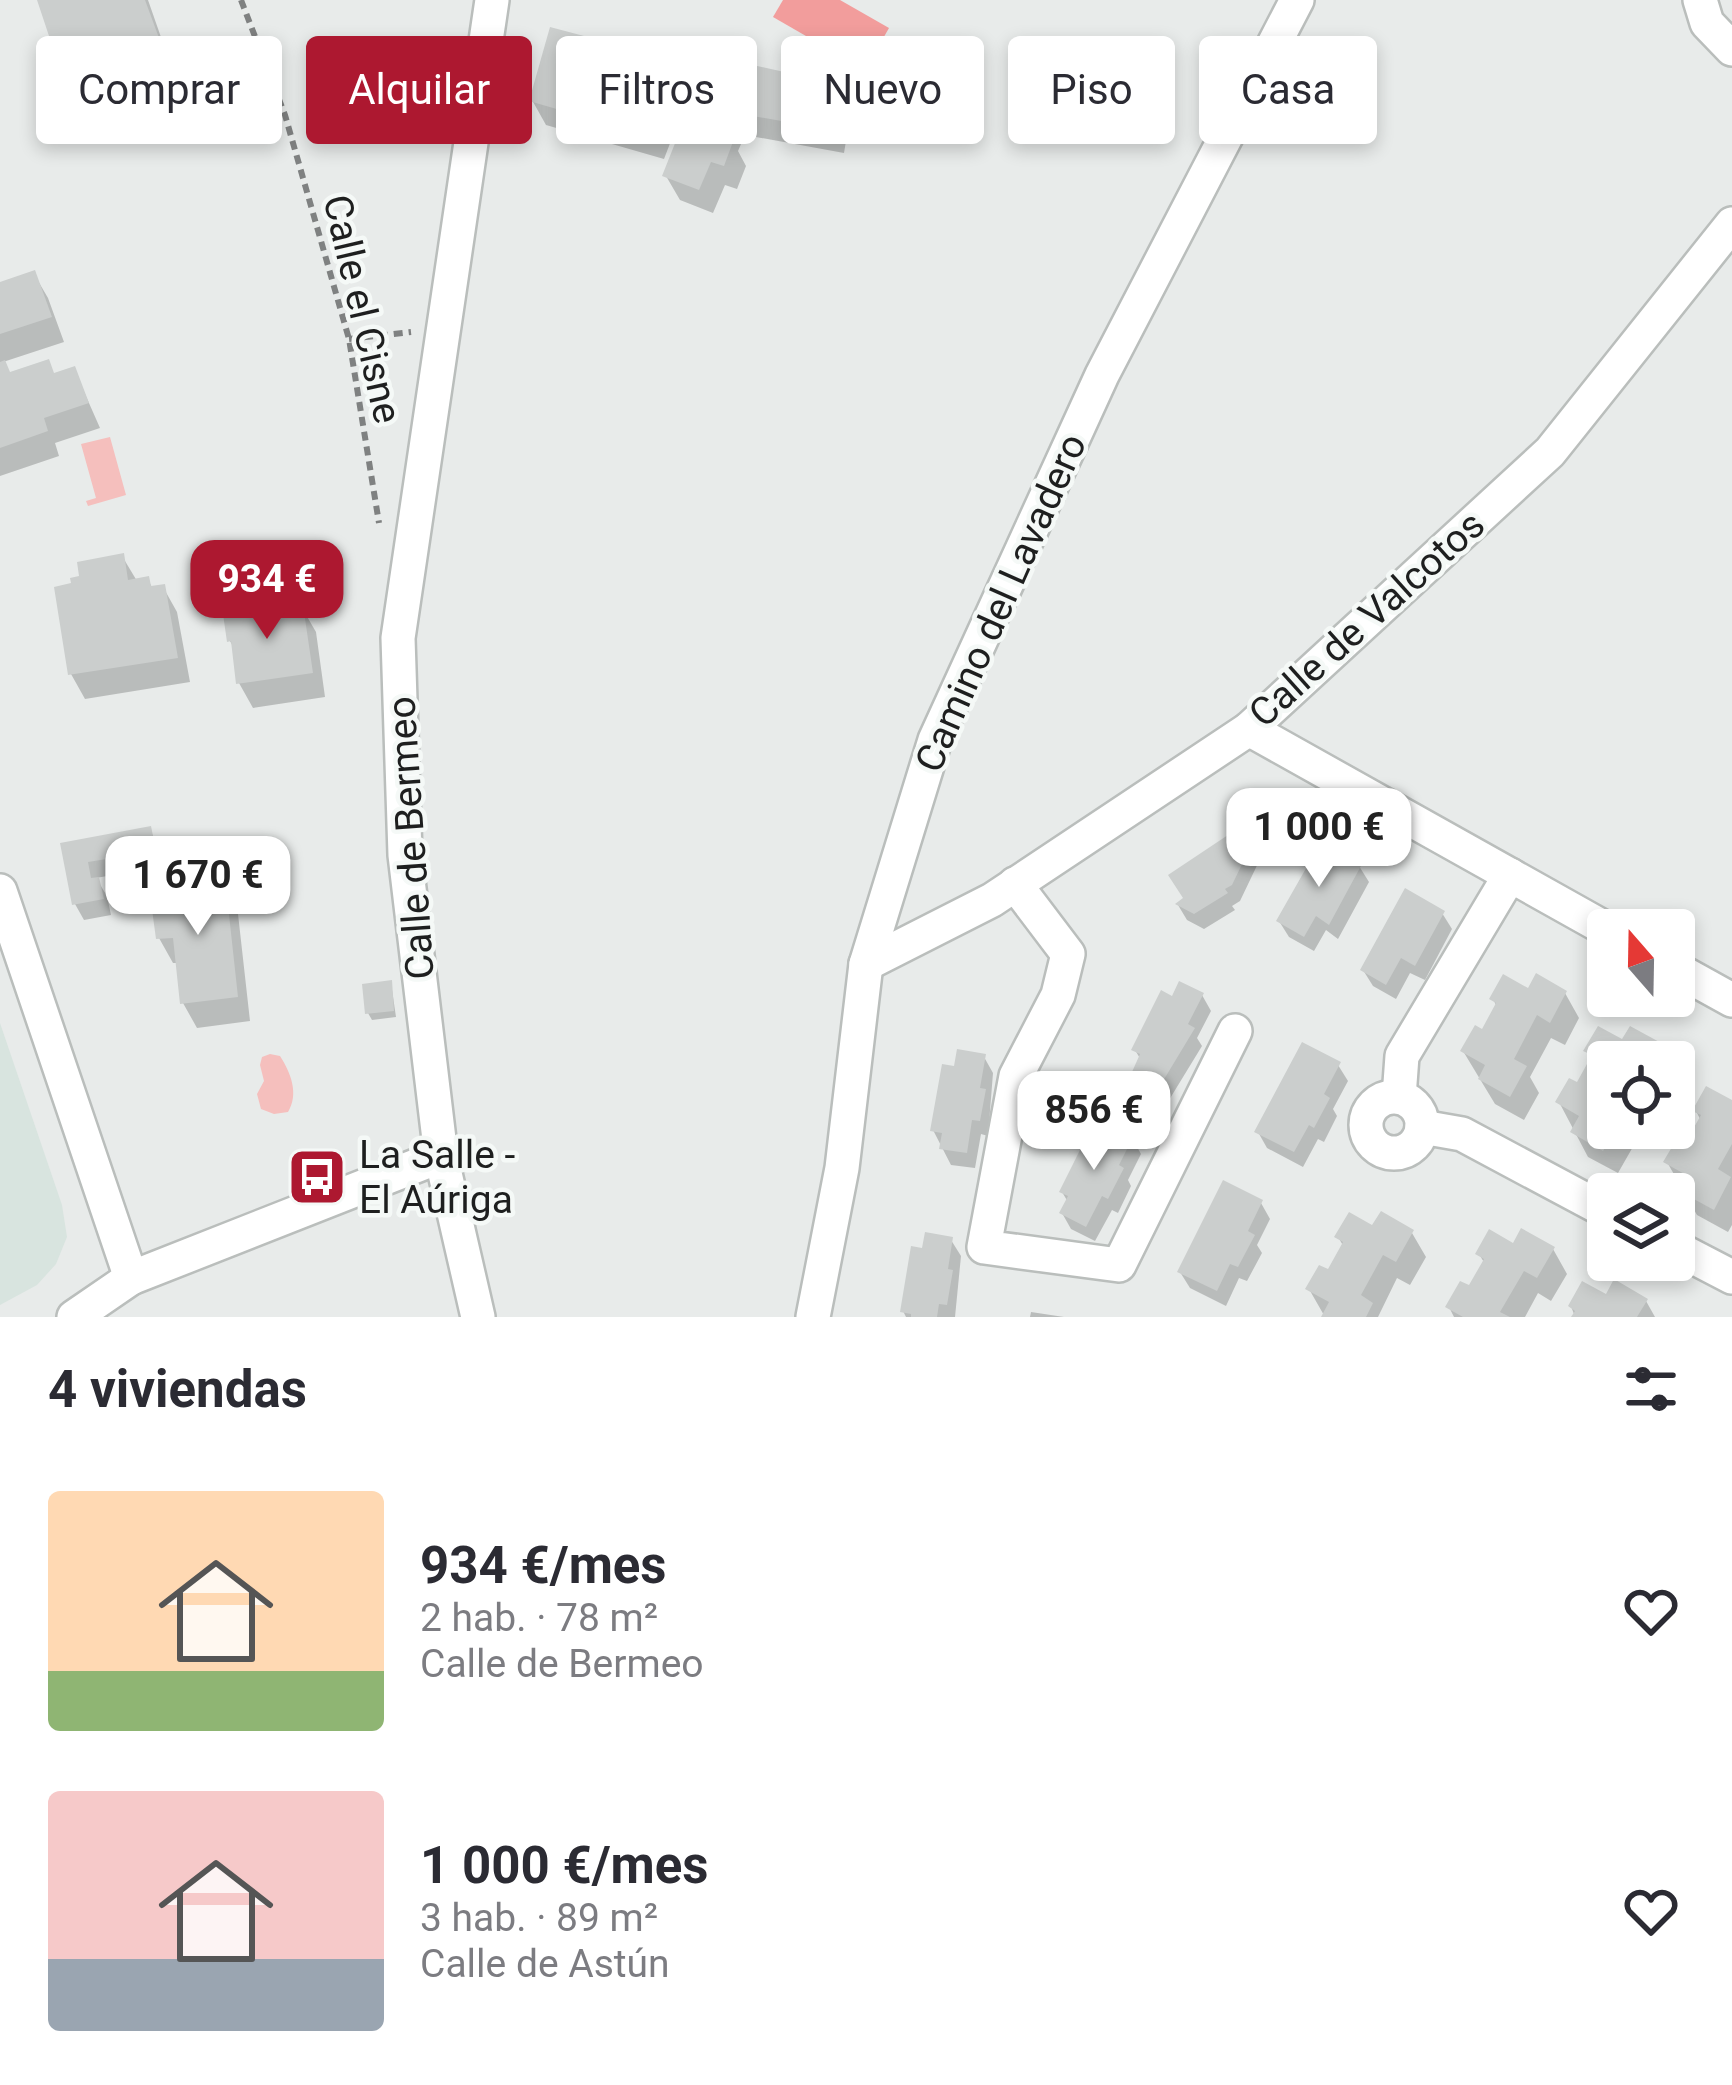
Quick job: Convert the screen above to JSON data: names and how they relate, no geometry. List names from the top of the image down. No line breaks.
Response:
{"streets":{"street":["Camino del Lavadero","Calle de Valcotos","Calle de Bermeo"],"path":["Calle el Cisne"]},"crossings":[["Camino del Lavadero","Calle de Valcotos"]],"places":{"bus stop":["La Salle - El Aúriga"]},"north":"top","page":{"chip":["Comprar","Alquilar","Filtros","Nuevo","Piso","Casa"],"price":["934 €","1 000 €","1 670 €","856 €"],"heading":"4 viviendas","list":[{"name":"934 €/mes","note":"2 hab. · 78 m² · Calle de Bermeo"},{"name":"1 000 €/mes","note":"3 hab. · 89 m² · Calle de Astún"}]}}
